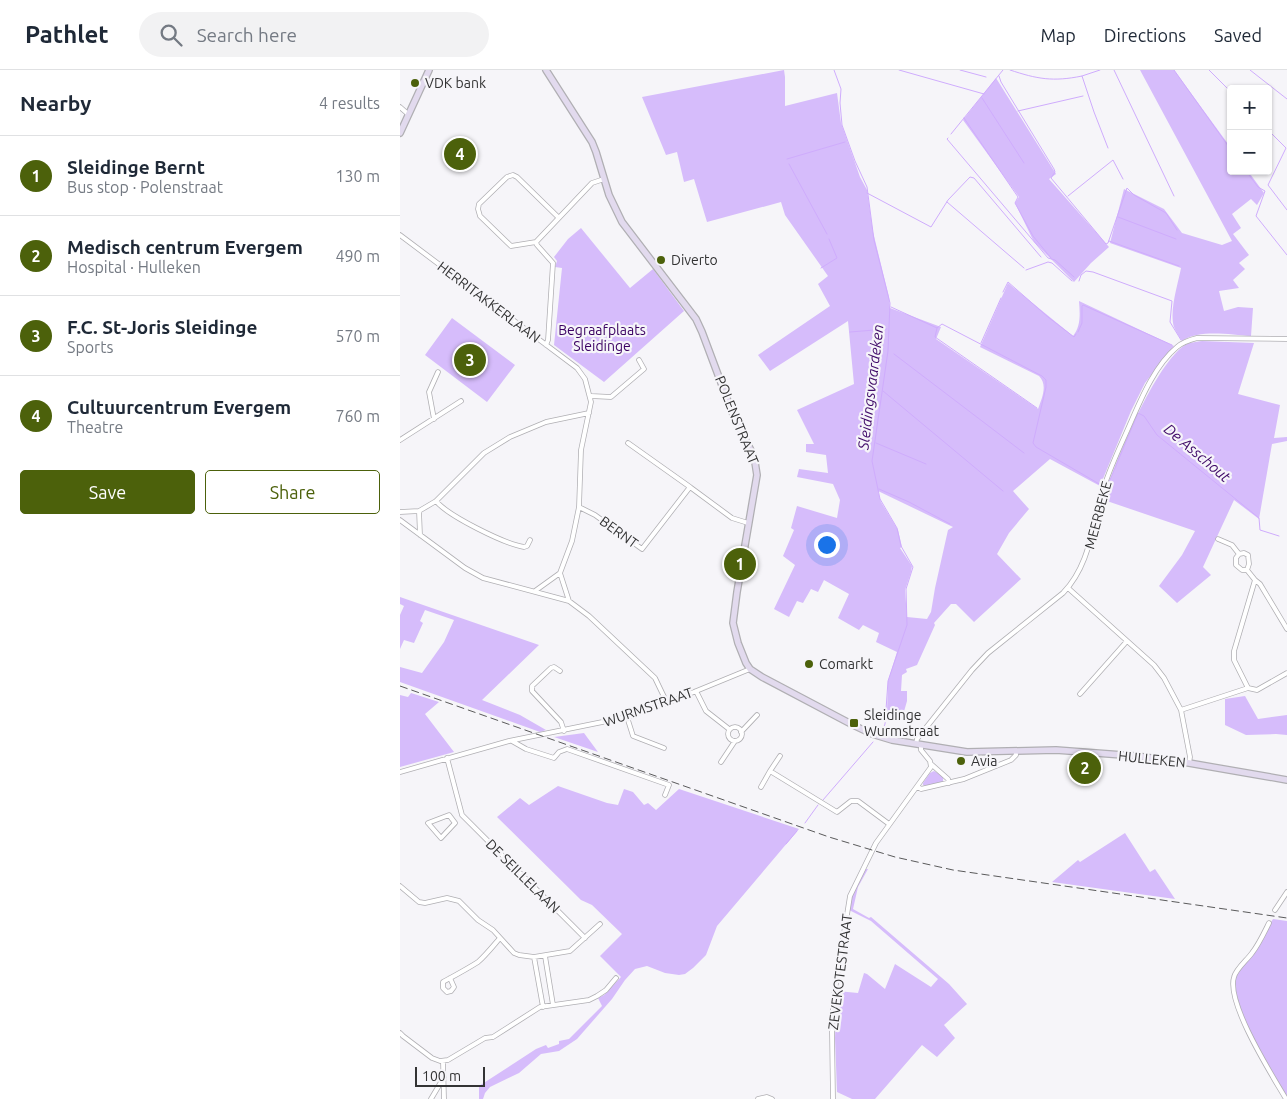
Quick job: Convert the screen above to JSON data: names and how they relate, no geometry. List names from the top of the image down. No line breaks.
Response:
{"streets":{"main road":["POLENSTRAAT","HULLEKEN"],"street":["HERRITAKKERLAAN","MEERBEKE","BERNT","WURMSTRAAT","DE SEILLELAAN","ZEVEKOTESTRAAT"]},"crossings":[["HERRITAKKERLAAN","BERNT"],["POLENSTRAAT","WURMSTRAAT"],["POLENSTRAAT","HULLEKEN"],["MEERBEKE","HULLEKEN"],["WURMSTRAAT","HULLEKEN"]],"water":["Sleidingsvaardeken","De Asschout"],"parks":["Begraafplaats Sleidinge"],"places":{"other":["VDK bank","Diverto","Comarkt","Avia"],"transit":["Sleidinge Wurmstraat"]},"scale_bar":"100 m","page":{"header":"Pathlet","search":"Search here","nav":["Map","Directions","Saved"],"heading":["Nearby","4 results"],"map_buttons":["+","−"],"list":[{"mark":"1","name":"Sleidinge Bernt","note":"Bus stop · Polenstraat","value":"130 m"},{"mark":"2","name":"Medisch centrum Evergem","note":"Hospital · Hulleken","value":"490 m"},{"mark":"3","name":"F.C. St-Joris Sleidinge","note":"Sports","value":"570 m"},{"mark":"4","name":"Cultuurcentrum Evergem","note":"Theatre","value":"760 m"}],"pins":["4","3","1","2"],"buttons":["Save","Share"],"scale":"100 m"}}
